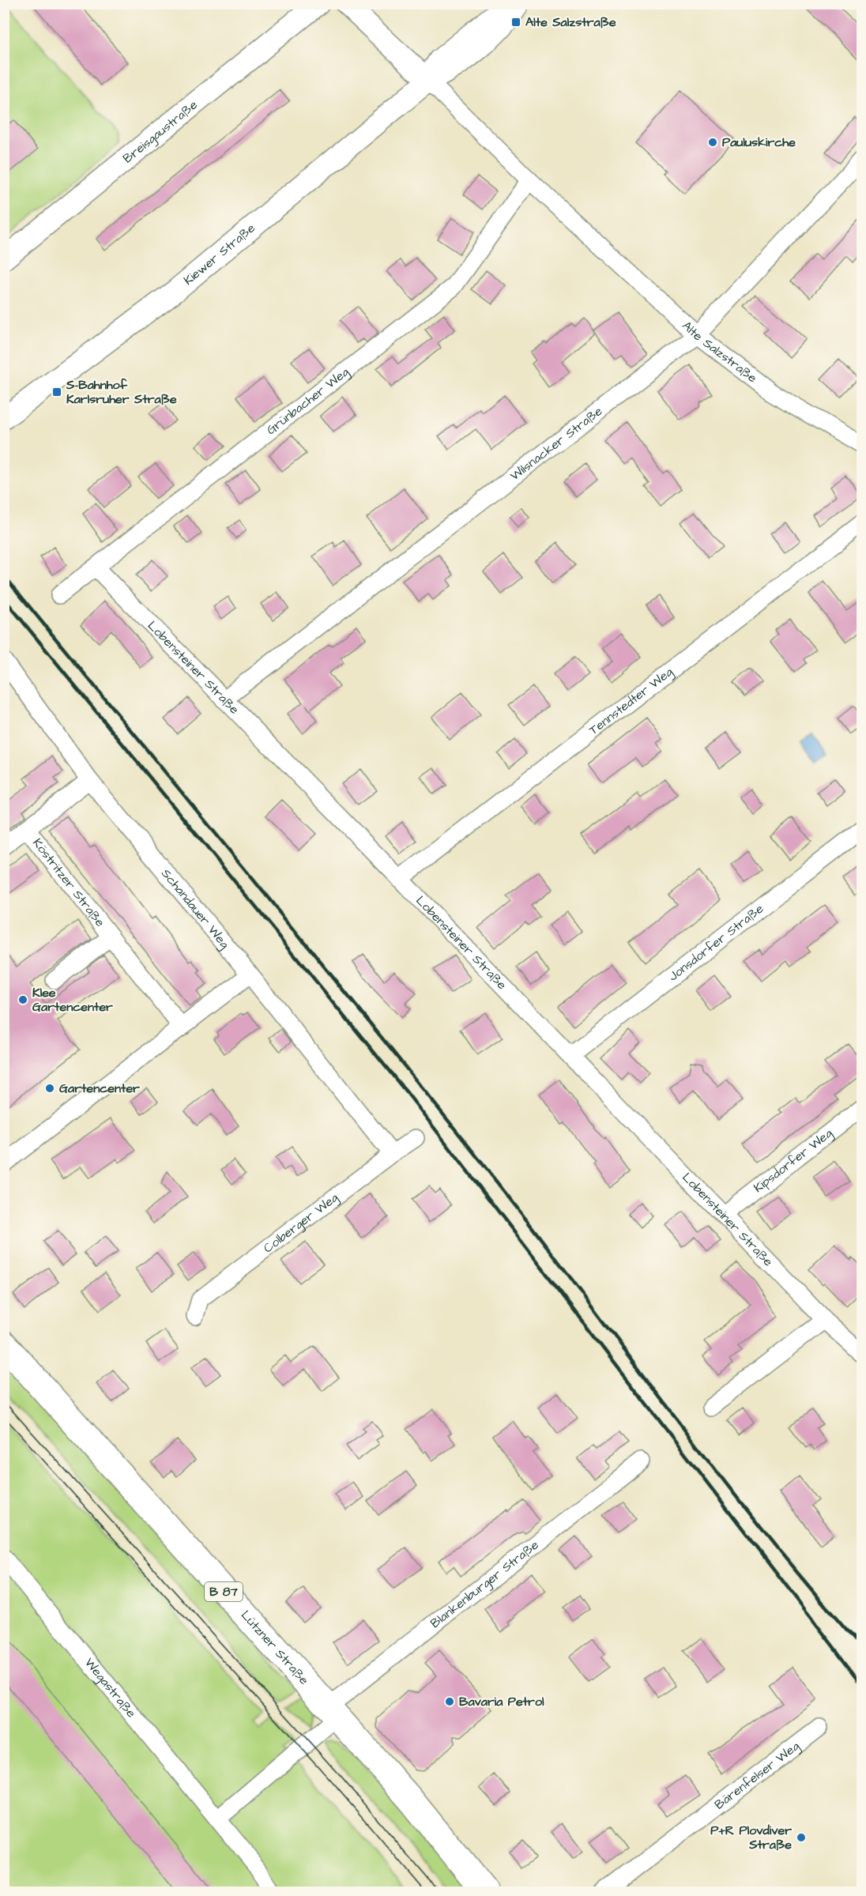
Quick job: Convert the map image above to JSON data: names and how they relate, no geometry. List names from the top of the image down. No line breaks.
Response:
{"streets":{"main road":["B 87","Lützner Straße"],"street":["Breisgaustraße","Kiewer Straße","Alte Salzstraße","Grünbacher Weg","Wilsnacker Straße","Lobensteiner Straße","Tennstedter Weg","Köstritzer Straße","Schandauer Weg","Jonsdorfer Straße","Kipsdorfer Weg","Colberger Weg","Blankenburger Straße","Wegastraße","Bärenfelser Weg"]},"crossings":[["Kiewer Straße","Alte Salzstraße"],["Alte Salzstraße","Grünbacher Weg"],["Alte Salzstraße","Wilsnacker Straße"],["Grünbacher Weg","Lobensteiner Straße"],["Wilsnacker Straße","Lobensteiner Straße"],["Lobensteiner Straße","Tennstedter Weg"],["Lobensteiner Straße","Jonsdorfer Straße"],["Lobensteiner Straße","Kipsdorfer Weg"],["Köstritzer Straße","Schandauer Weg"],["Schandauer Weg","Colberger Weg"],["Blankenburger Straße","Lützner Straße"]],"places":{"transit":["Alte Salzstraße","S-Bahnhof Karlsruher Straße"],"other":["Pauluskirche","Klee Gartencenter","Gartencenter","Bavaria Petrol","P+R Plovdiver Straße"]}}
